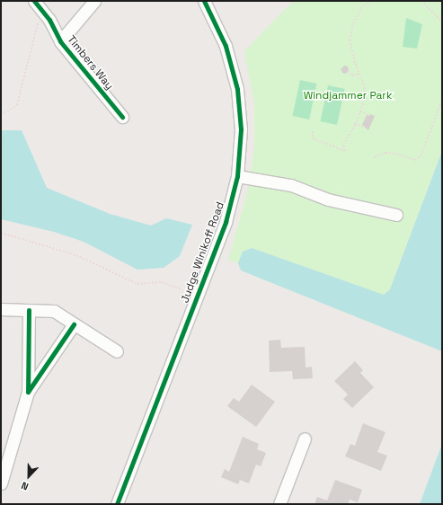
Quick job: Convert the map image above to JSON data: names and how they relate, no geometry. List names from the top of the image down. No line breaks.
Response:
{"streets":{"street":["Timbers Way","Judge Winikoff Road"]},"parks":["Windjammer Park"],"north":"bottom"}
